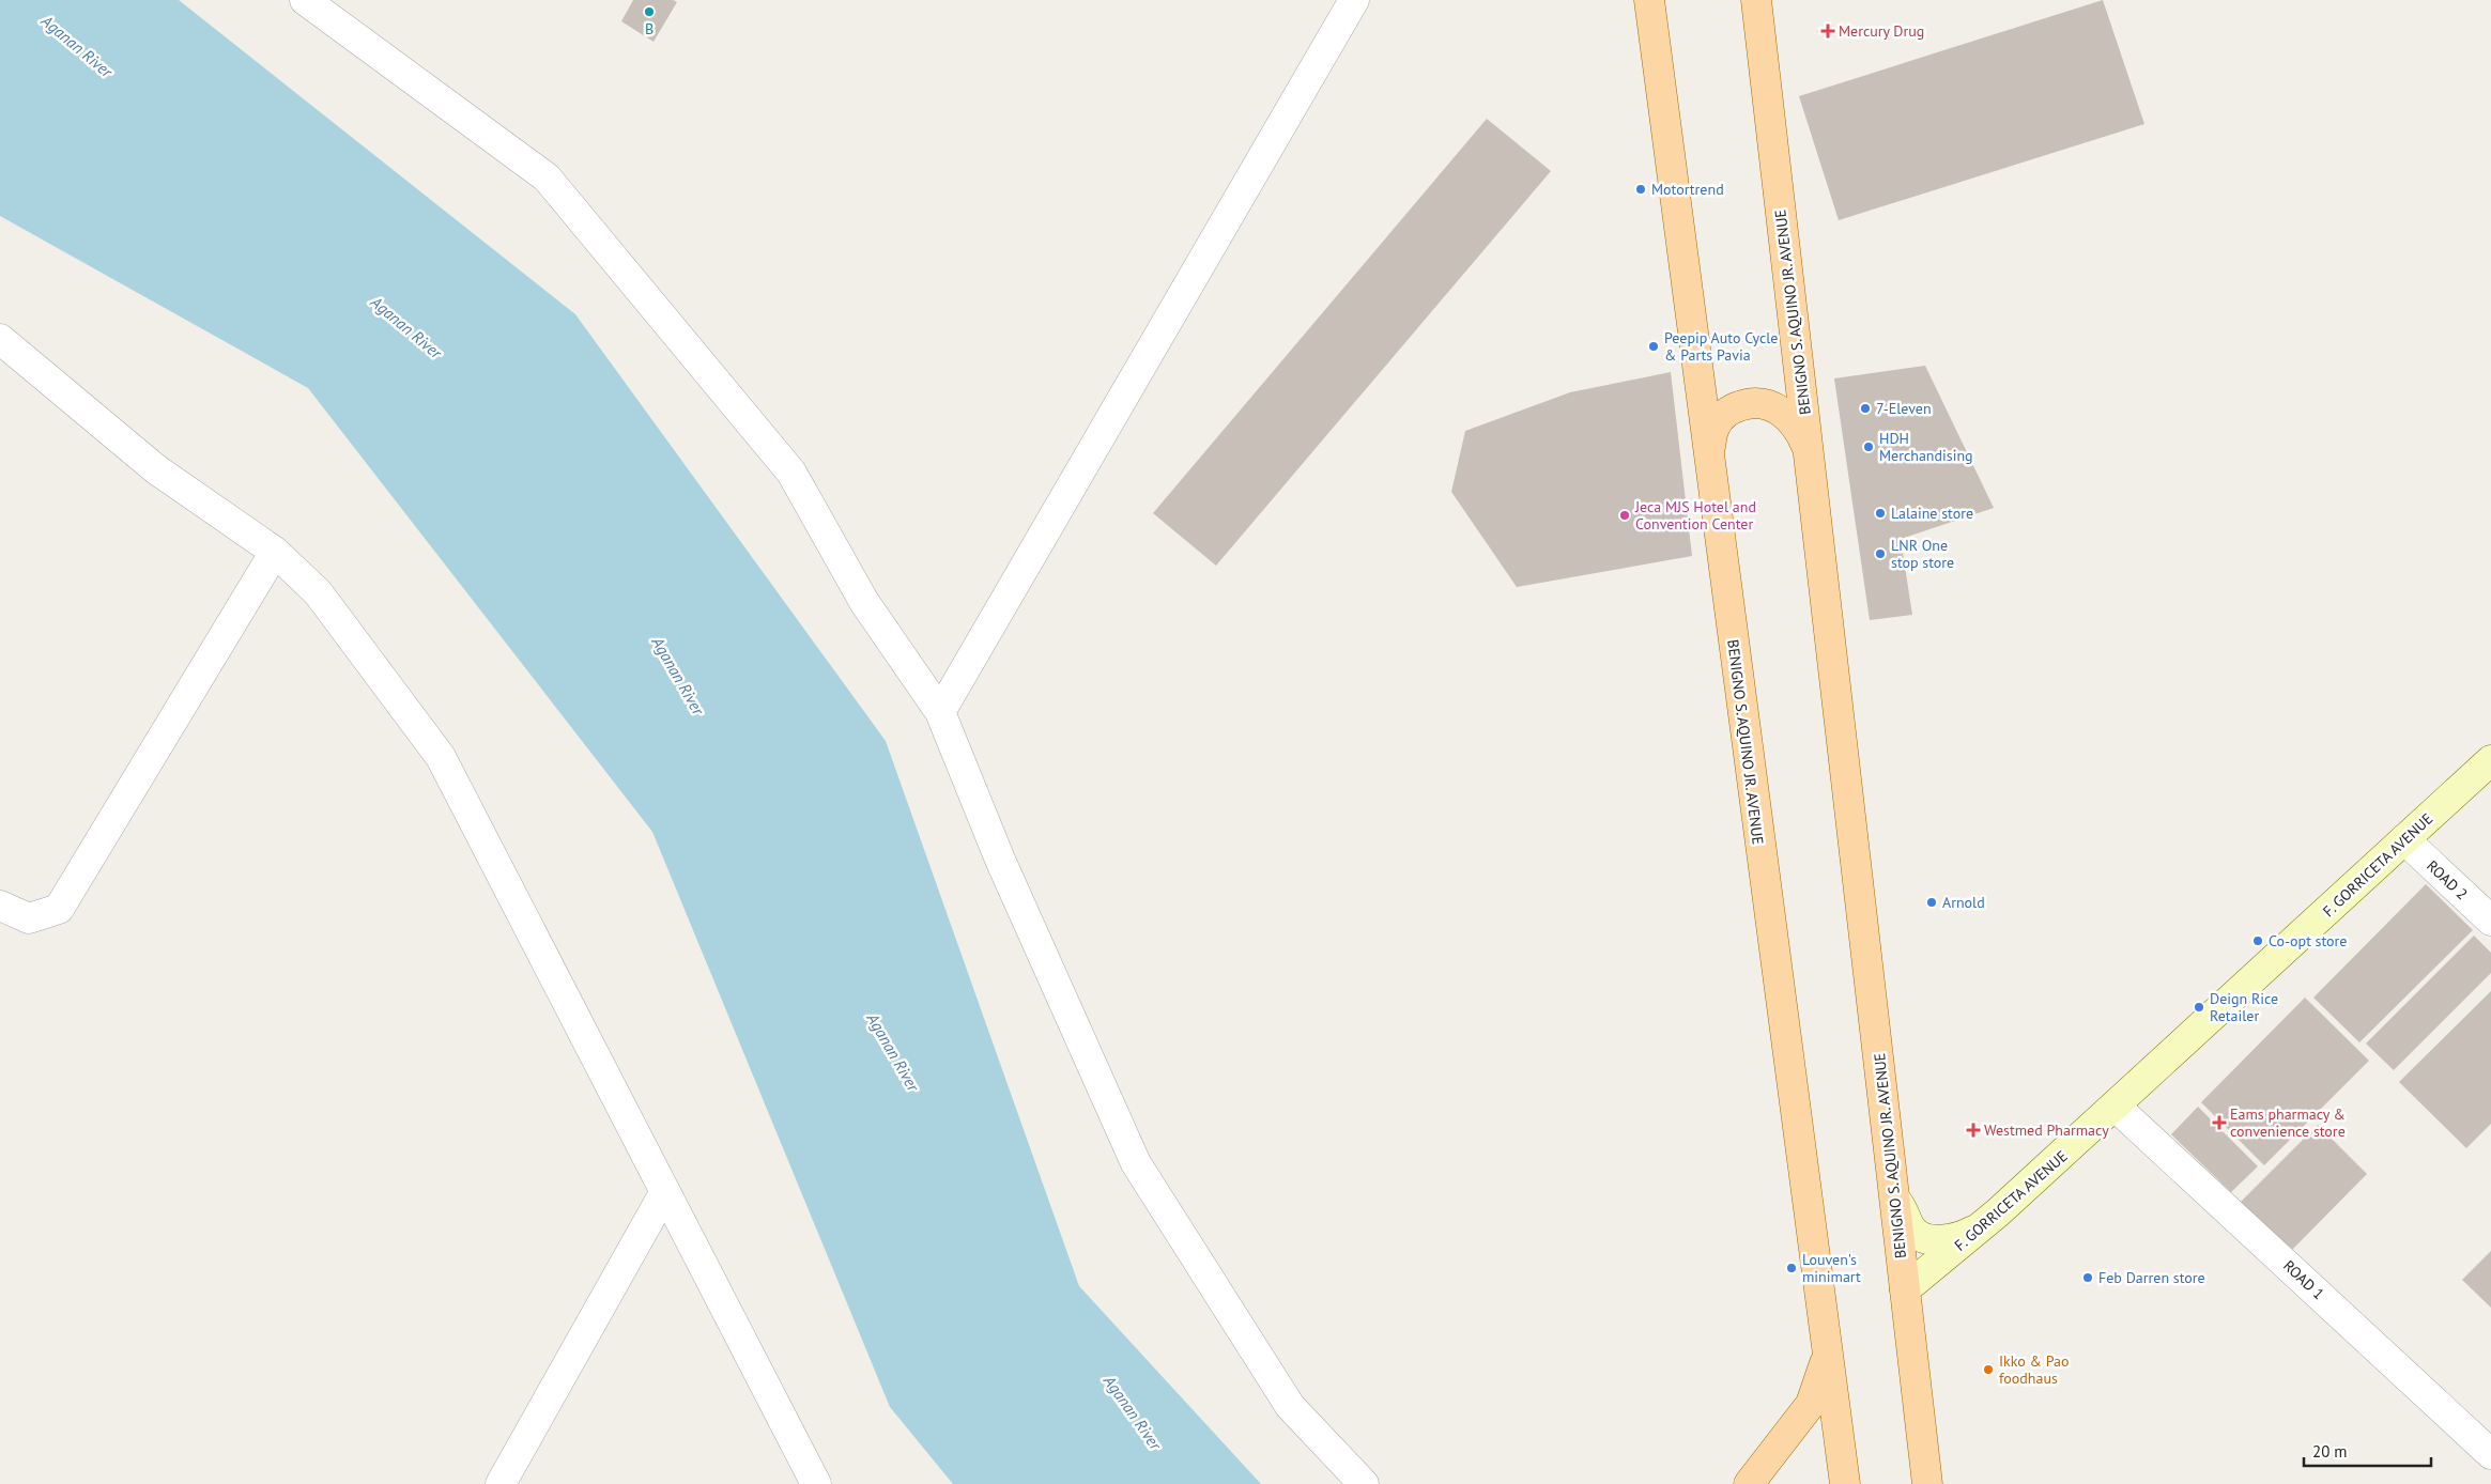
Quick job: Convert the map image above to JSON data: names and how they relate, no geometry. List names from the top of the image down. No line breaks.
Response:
{"streets":{"main road":["BENIGNO S. AQUINO JR. AVENUE","F. GORRICETA AVENUE"],"street":["ROAD 2","ROAD 1"]},"crossings":[["BENIGNO S. AQUINO JR. AVENUE","F. GORRICETA AVENUE"],["F. GORRICETA AVENUE","ROAD 2"],["F. GORRICETA AVENUE","ROAD 1"]],"water":["Aganan River"],"places":{"other":["B","Motortrend","Peepip Auto Cycle & Parts Pavia","7-Eleven","HDH Merchandising","Lalaine store","Jeca MJS Hotel and Convention Center","LNR One stop store","Arnold","Co-opt store","Deign Rice Retailer","Louven's minimart","Feb Darren store","Ikko & Pao foodhaus"],"health":["Mercury Drug","Eams pharmacy & convenience store","Westmed Pharmacy"]},"scale_bar":"20 m"}
